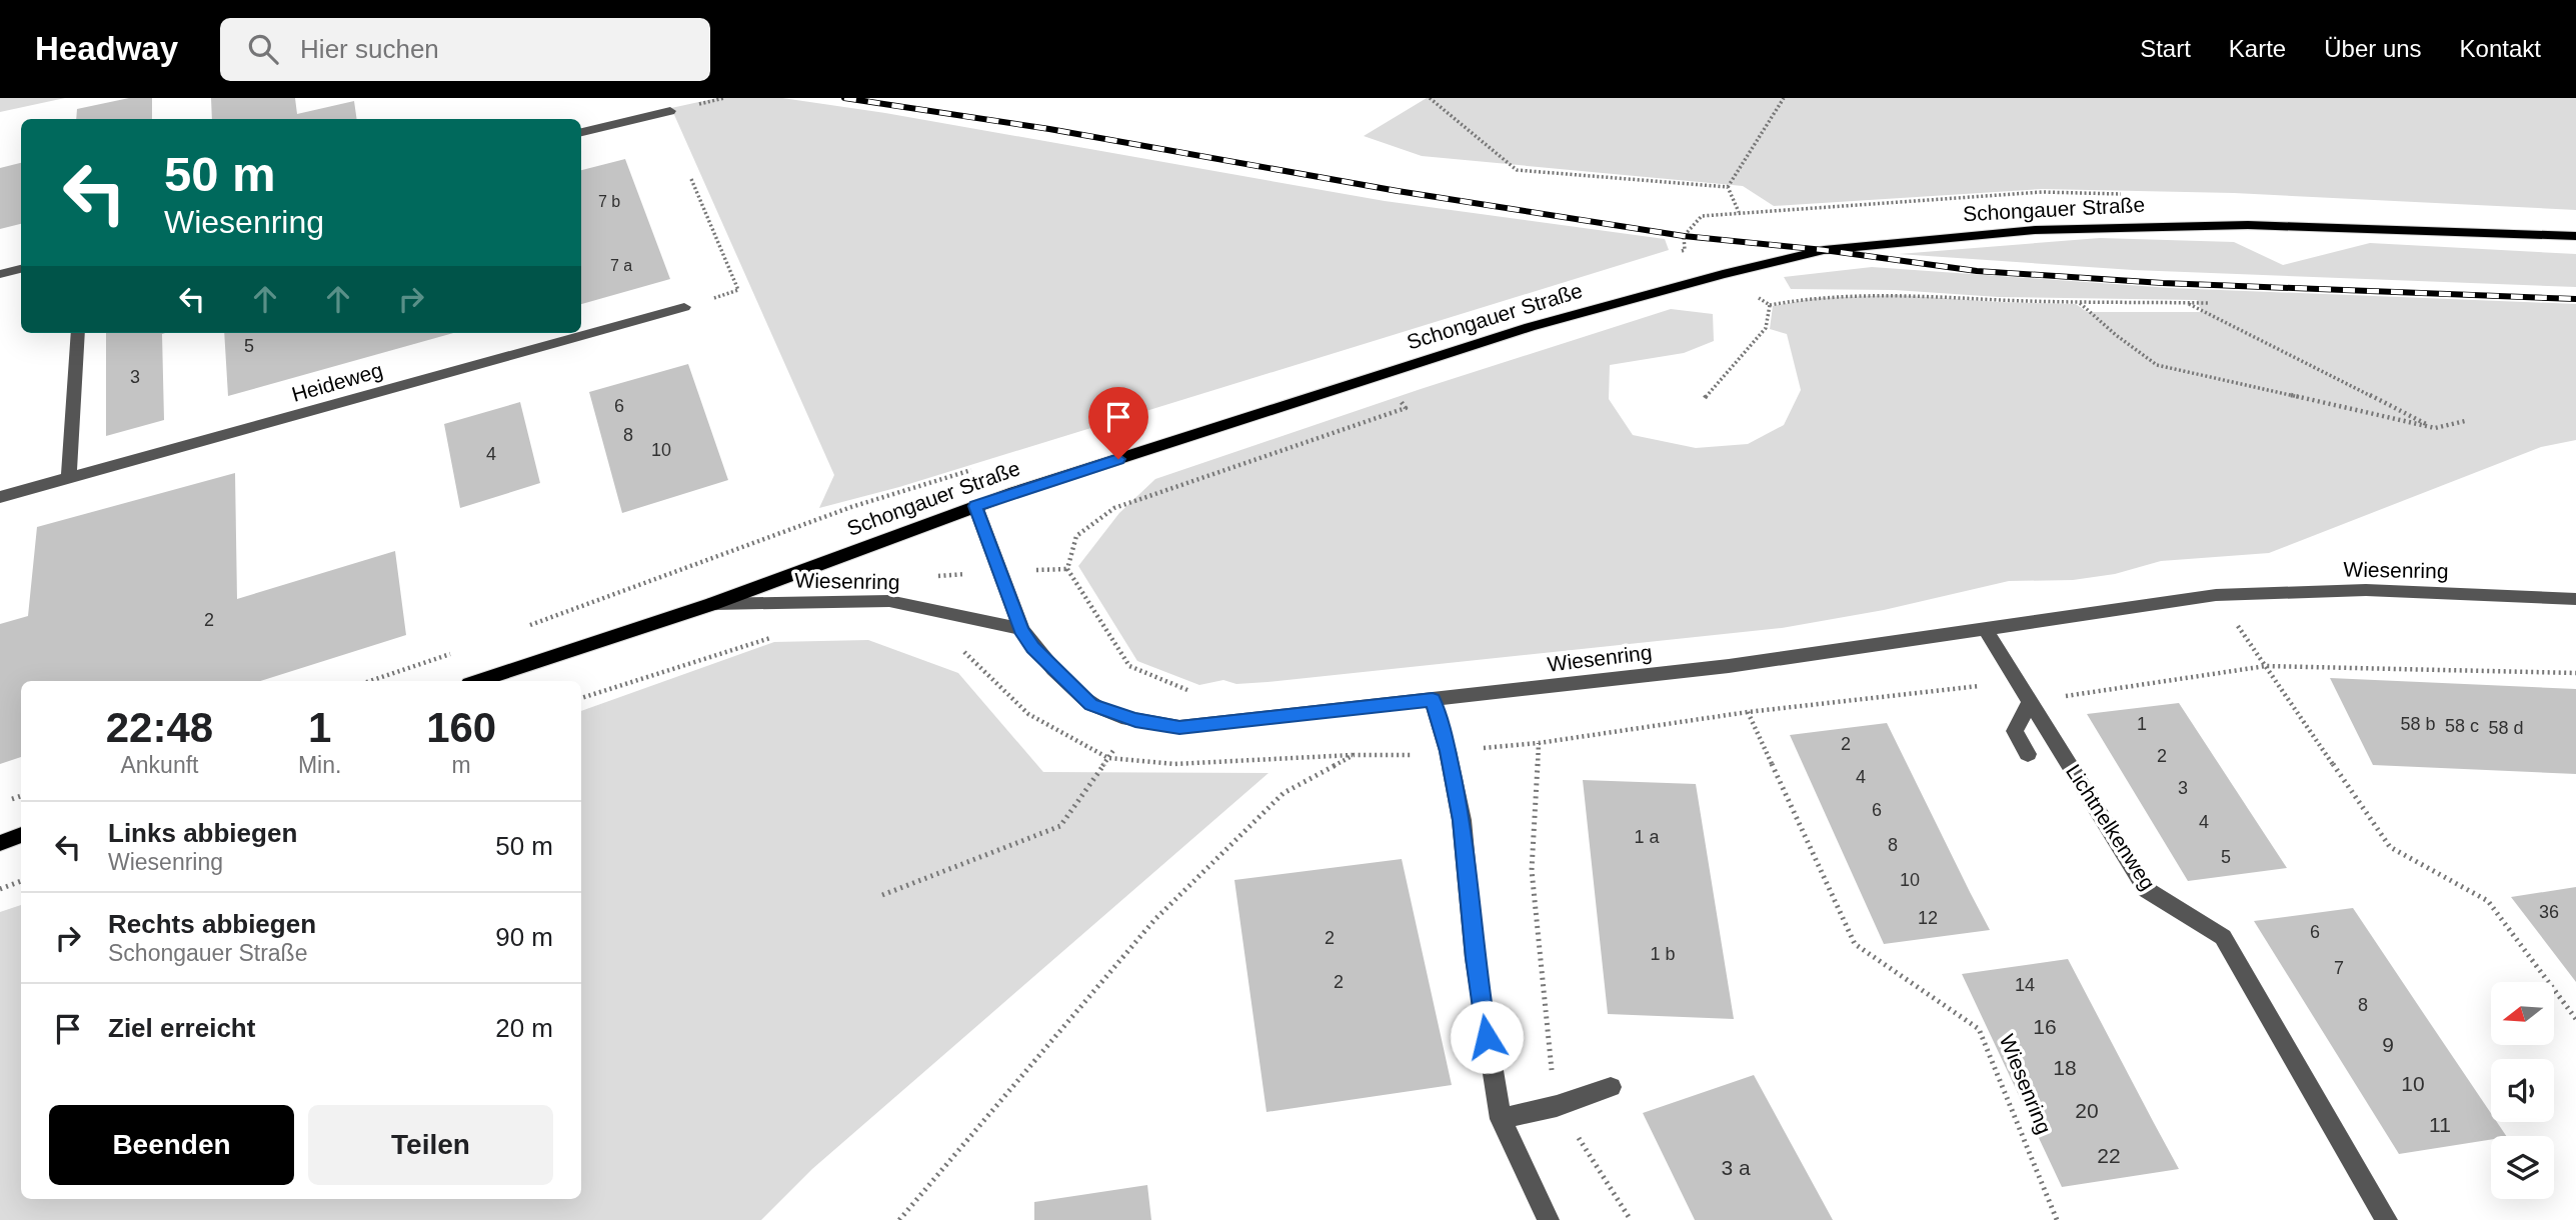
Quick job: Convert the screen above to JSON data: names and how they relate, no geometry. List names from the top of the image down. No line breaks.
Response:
{"streets":{"main road":["Schongauer Straße"],"street":["Heideweg","Wiesenring","Lichtnelkenweg"]},"crossings":[["Schongauer Straße","Wiesenring"],["Wiesenring","Lichtnelkenweg"]],"house_numbers":["7 b","7 a","5","3","6","8","10","4","2","1","58 b","58 c","58 d","2","2","4","3","6","4","1 a","8","5","10","36","12","6","2","1 b","7","2","14","8","16","9","18","10","20","11","22","3 a"],"north":"left","page":{"header":"Headway","search":"Hier suchen","nav":["Start","Karte","Über uns","Kontakt"],"turn":["50 m","Wiesenring"],"eta":["22:48","Ankunft","1","Min.","160","m"],"list":[{"name":"Links abbiegen","note":"Wiesenring","value":"50 m"},{"name":"Rechts abbiegen","note":"Schongauer Straße","value":"90 m"},{"name":"Ziel erreicht","value":"20 m"}],"buttons":["Beenden","Teilen"]}}
